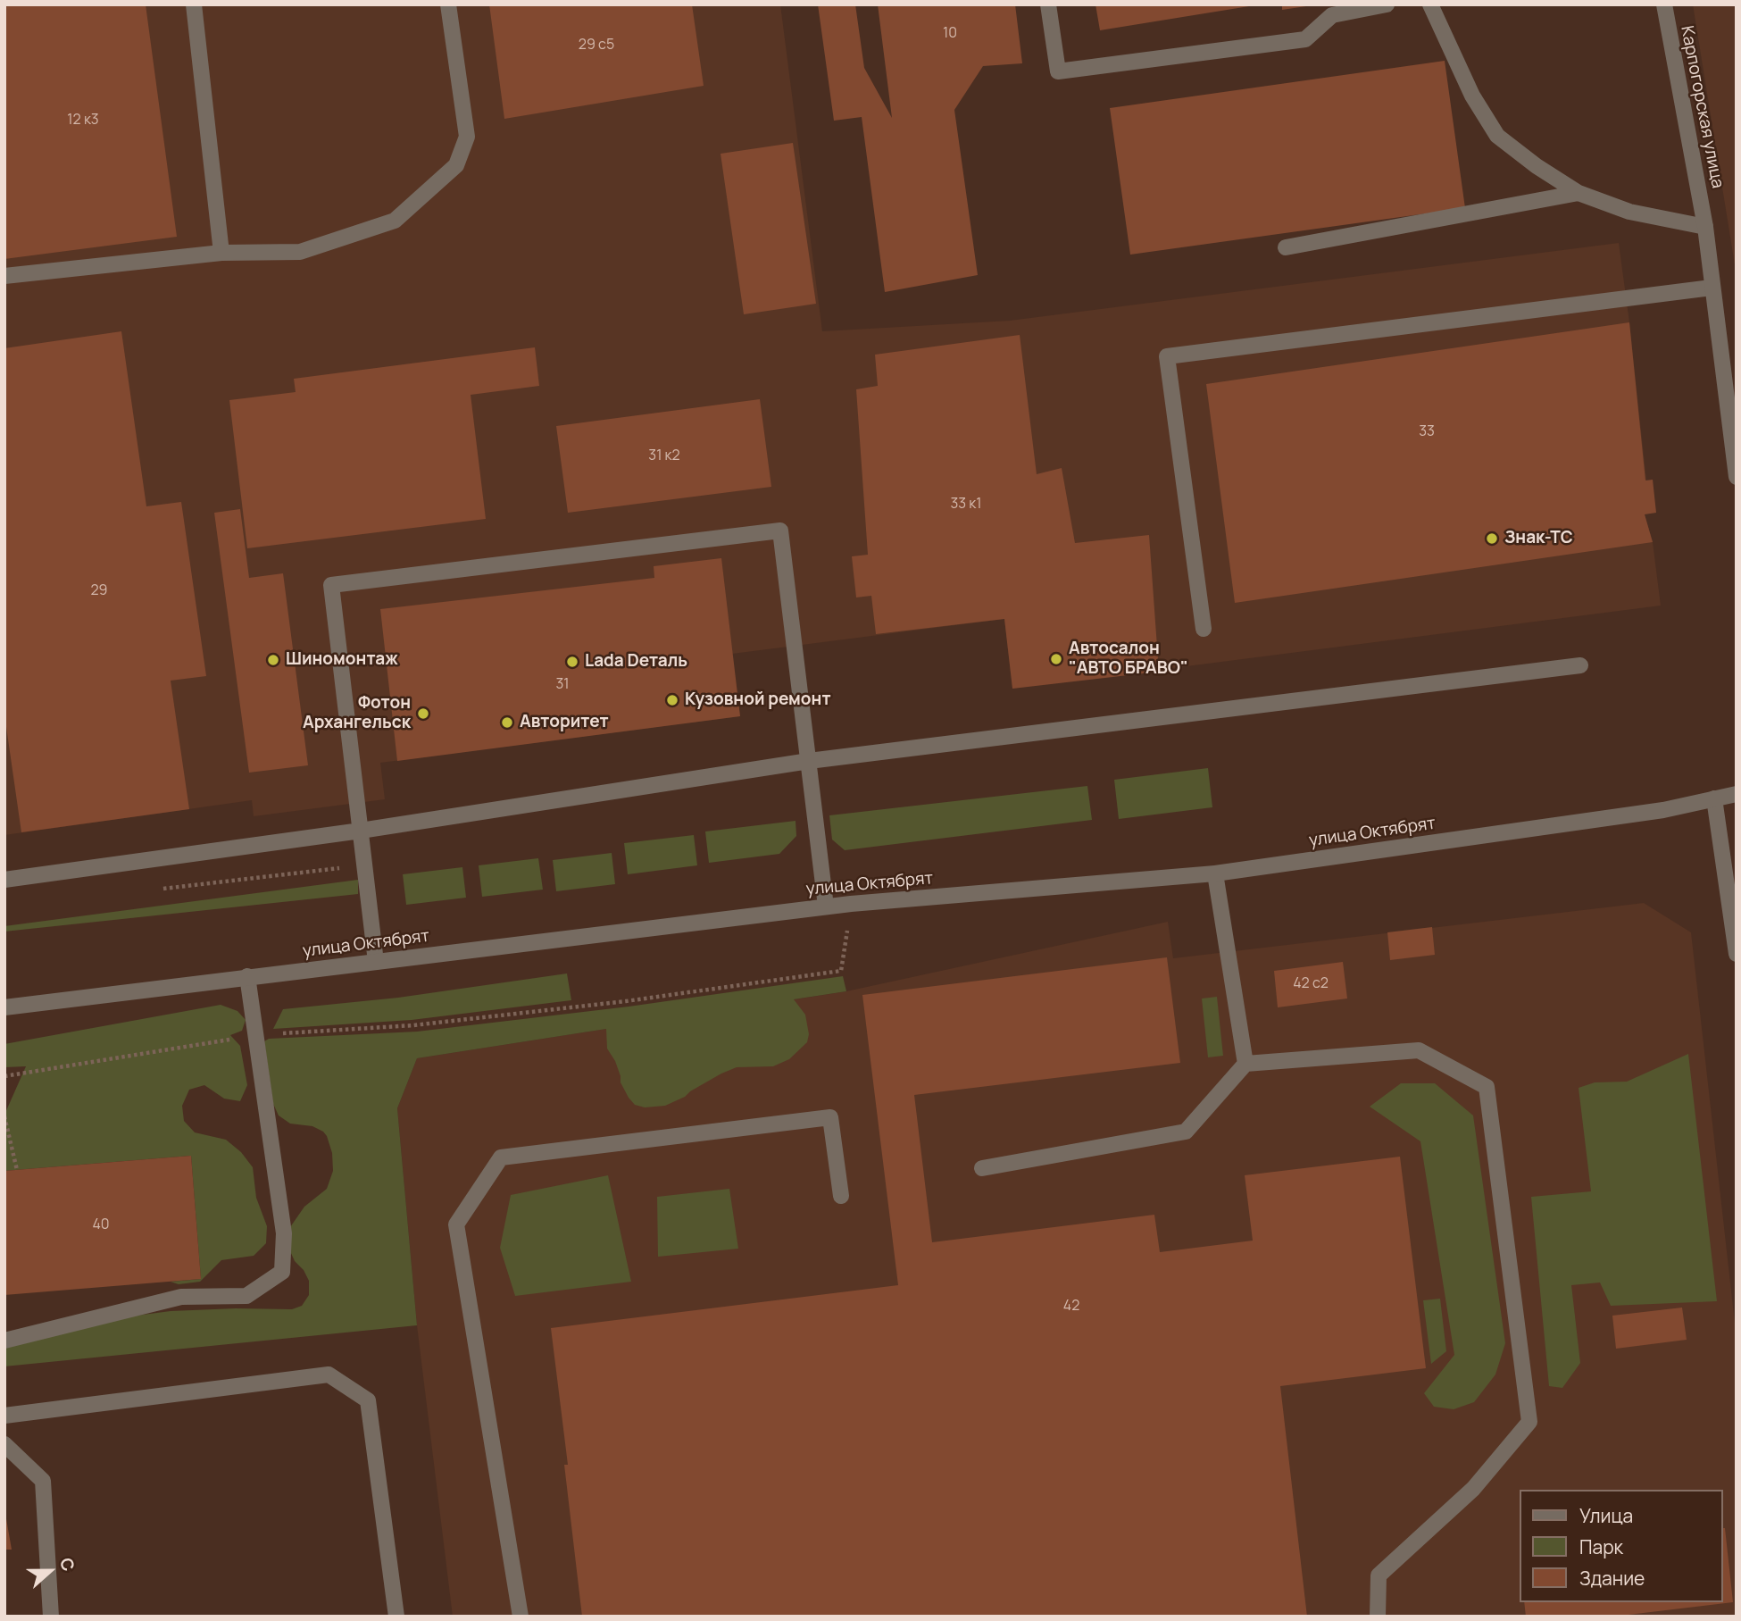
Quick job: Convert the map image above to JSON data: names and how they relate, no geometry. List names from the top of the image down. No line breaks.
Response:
{"streets":{"street":["Карпогорская улица","улица Октябрят"]},"places":["Знак-ТС","Автосалон \"АВТО БРАВО\"","Шиномонтаж","Lada Dеталь","Кузовной ремонт","Фотон Архангельск","Авторитет"],"house_numbers":["10","29 с5","12 к3","33","31 к2","33 к1","29","31","42 с2","40","42"],"legend":["Улица","Парк","Здание"],"north":"right"}
